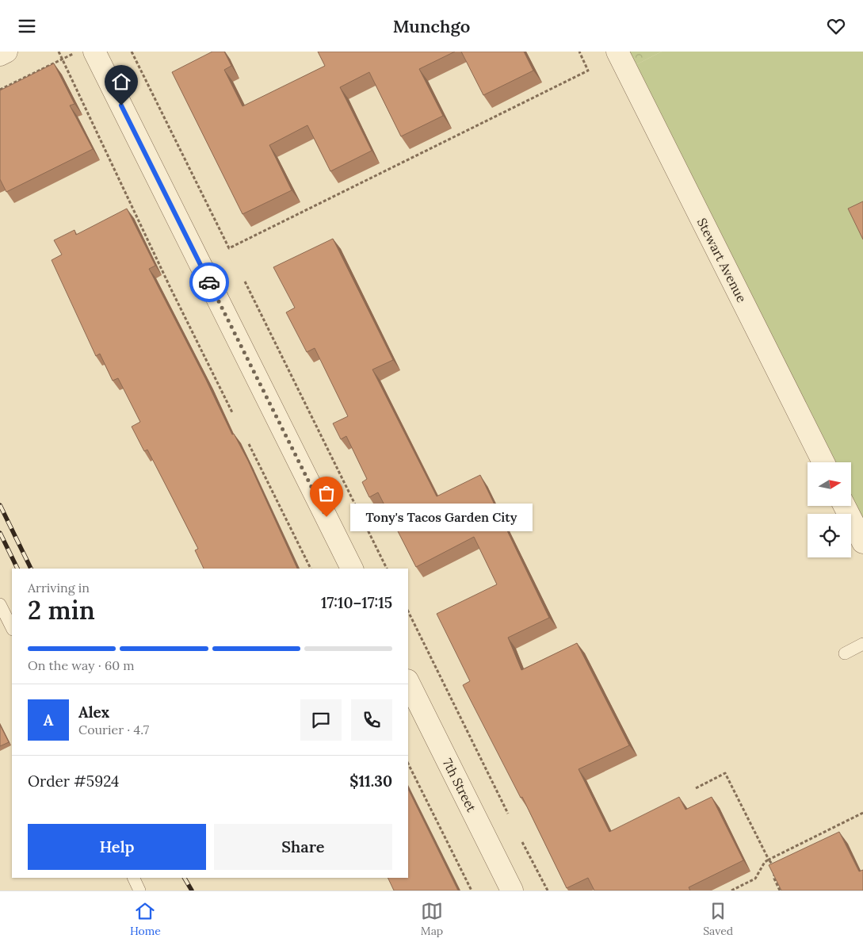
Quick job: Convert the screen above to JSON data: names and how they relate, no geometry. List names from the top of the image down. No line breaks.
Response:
{"streets":{"street":["Stewart Avenue","7th Street"]},"places":["Tony's Tacos Garden City"],"north":"right","page":{"header":"Munchgo","bubble":"Tony's Tacos Garden City","heading":["2 min","Arriving in","17:10–17:15"],"panel":["Alex","Courier · 4.7","Order #5924","$11.30"],"bar":"On the way · 60 m","round":"A","buttons":["Help","Share"],"tabs":["Home","Map","Saved"]}}
